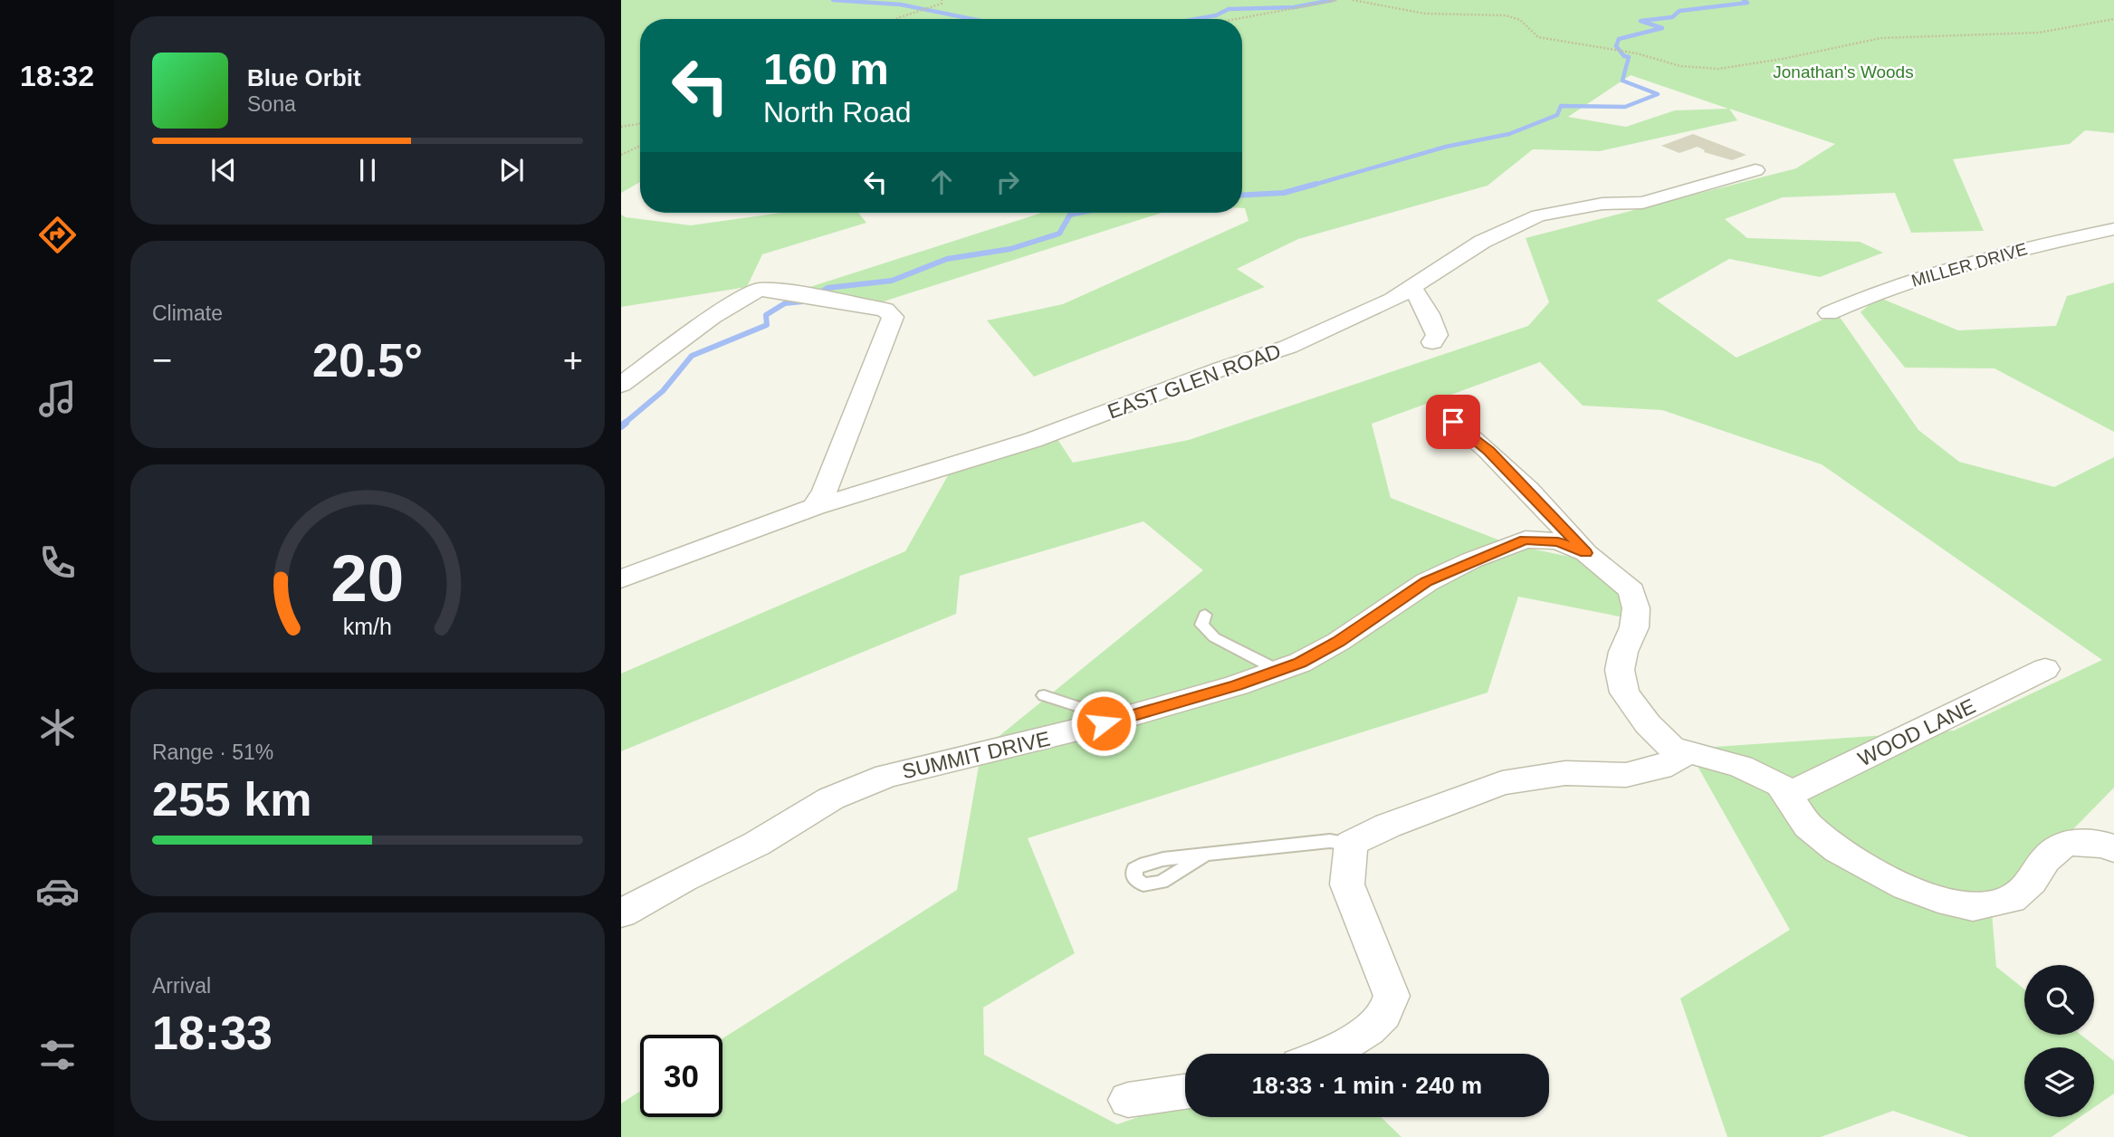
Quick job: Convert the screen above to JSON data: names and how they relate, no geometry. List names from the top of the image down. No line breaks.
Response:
{"streets":{"street":["MILLER DRIVE","EAST GLEN ROAD","WOOD LANE","SUMMIT DRIVE"]},"parks":["Jonathan's Woods"],"page":{"tabs":"18:32","turn":["160 m","North Road"],"song":["Blue Orbit","Sona"],"tile":["Climate",["Range · 51%","255 km"],["Arrival","18:33"]],"heat":["−","20.5°","+"],"limit":"30","trip":"18:33 · 1 min · 240 m","gauge":["20","km/h"]}}
